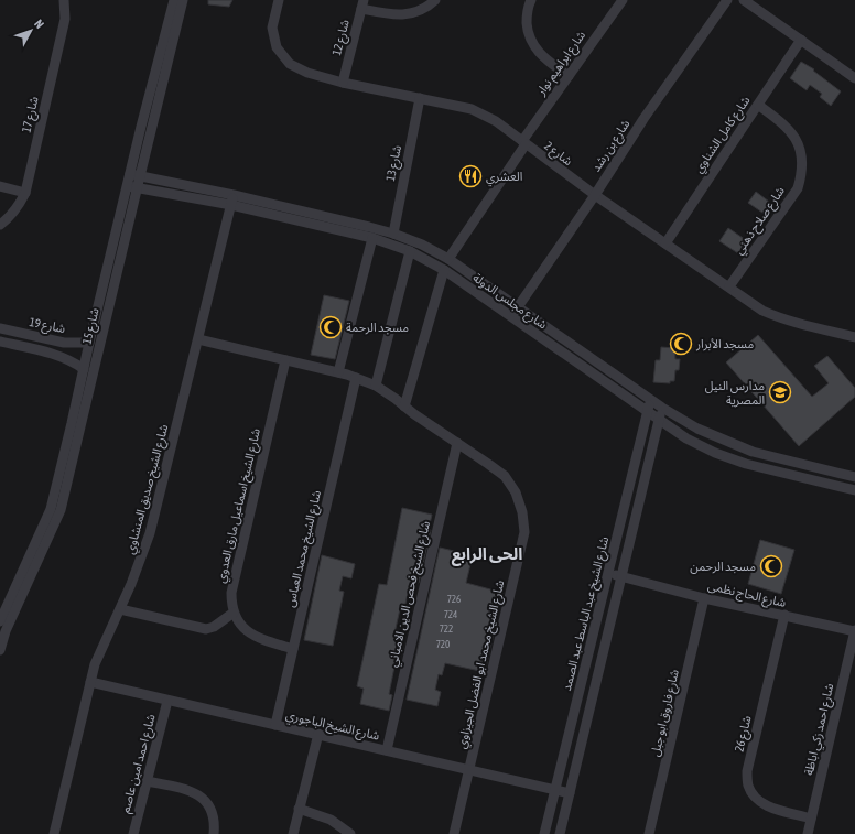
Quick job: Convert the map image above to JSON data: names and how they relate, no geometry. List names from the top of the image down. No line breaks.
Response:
{"streets":{"street":["شارع 12","شارع ابراهيم نوار","شارع 17","شارع كامل الشناوي","شارع بن رشد","شارع 2","شارع 13","شارع صلاح ذهني","شارع مجلس الدولة","شارع 19","شارع 15","شارع الشيخ صديق المنشاوي","شارع الشيخ اسماعيل مارق العدوي","شارع الشيخ محمد العباس","شارع الشيخ فحص الدين الامباني","شارع الحاج نظمى","شارع الشيخ عبد الباسط عبد الصمد","شارع الشيخ محمد ابو الفضل الجيزاوي","شارع فاروق ابو جبل","شارع الشيخ الباجوري","شارع احمد زكي اباظة","شارع 26","شارع احمد امين عاصم"]},"crossings":[["شارع 12","شارع 2"],["شارع ابراهيم نوار","شارع 2"],["شارع ابراهيم نوار","شارع مجلس الدولة"],["شارع كامل الشناوي","شارع 2"],["شارع كامل الشناوي","شارع صلاح ذهني"],["شارع بن رشد","شارع 2"],["شارع بن رشد","شارع مجلس الدولة"],["شارع 2","شارع 13"],["شارع 2","شارع صلاح ذهني"],["شارع 13","شارع مجلس الدولة"],["شارع مجلس الدولة","شارع 15"],["شارع مجلس الدولة","شارع الشيخ صديق المنشاوي"],["شارع مجلس الدولة","شارع الشيخ عبد الباسط عبد الصمد"],["شارع 19","شارع 15"],["شارع الشيخ صديق المنشاوي","شارع الشيخ محمد ابو الفضل الجيزاوي"],["شارع الشيخ صديق المنشاوي","شارع الشيخ الباجوري"],["شارع الشيخ اسماعيل مارق العدوي","شارع الشيخ محمد ابو الفضل الجيزاوي"],["شارع الشيخ محمد العباس","شارع الشيخ محمد ابو الفضل الجيزاوي"],["شارع الشيخ محمد العباس","شارع الشيخ الباجوري"],["شارع الشيخ فحص الدين الامباني","شارع الشيخ محمد ابو الفضل الجيزاوي"],["شارع الشيخ فحص الدين الامباني","شارع الشيخ الباجوري"],["شارع الحاج نظمى","شارع الشيخ عبد الباسط عبد الصمد"],["شارع الحاج نظمى","شارع فاروق ابو جبل"],["شارع الحاج نظمى","شارع احمد زكي اباظة"],["شارع الحاج نظمى","شارع 26"],["شارع الشيخ عبد الباسط عبد الصمد","شارع الشيخ الباجوري"],["شارع الشيخ محمد ابو الفضل الجيزاوي","شارع الشيخ الباجوري"],["شارع الشيخ الباجوري","شارع احمد امين عاصم"],["شارع احمد زكي اباظة","شارع 26"]],"districts":["الحى الرابع"],"places":{"restaurant":["العشري"],"mosque":["مسجد الرحمة","مسجد الأبرار","مسجد الرحمن"],"school or university":["مدارس النيل المصرية"]},"house_numbers":["726","724","722","720"],"north":"top right"}
